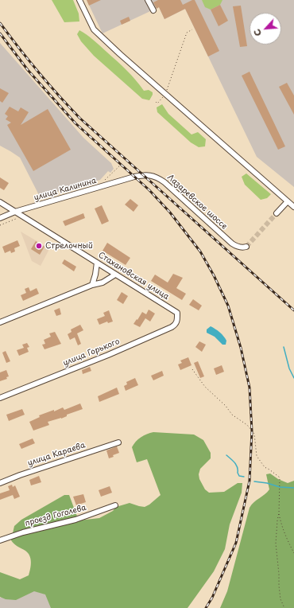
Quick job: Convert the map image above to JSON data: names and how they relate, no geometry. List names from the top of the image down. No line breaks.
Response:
{"streets":{"street":["улица Калинина","Лазаревское шоссе","Стахановская улица","улица Горького","улица Караева","проезд Гоголева"]},"crossings":[["улица Калинина","Лазаревское шоссе"],["улица Калинина","Стахановская улица"],["Стахановская улица","улица Горького"]],"places":["Стрелочный"],"north":"bottom left"}
